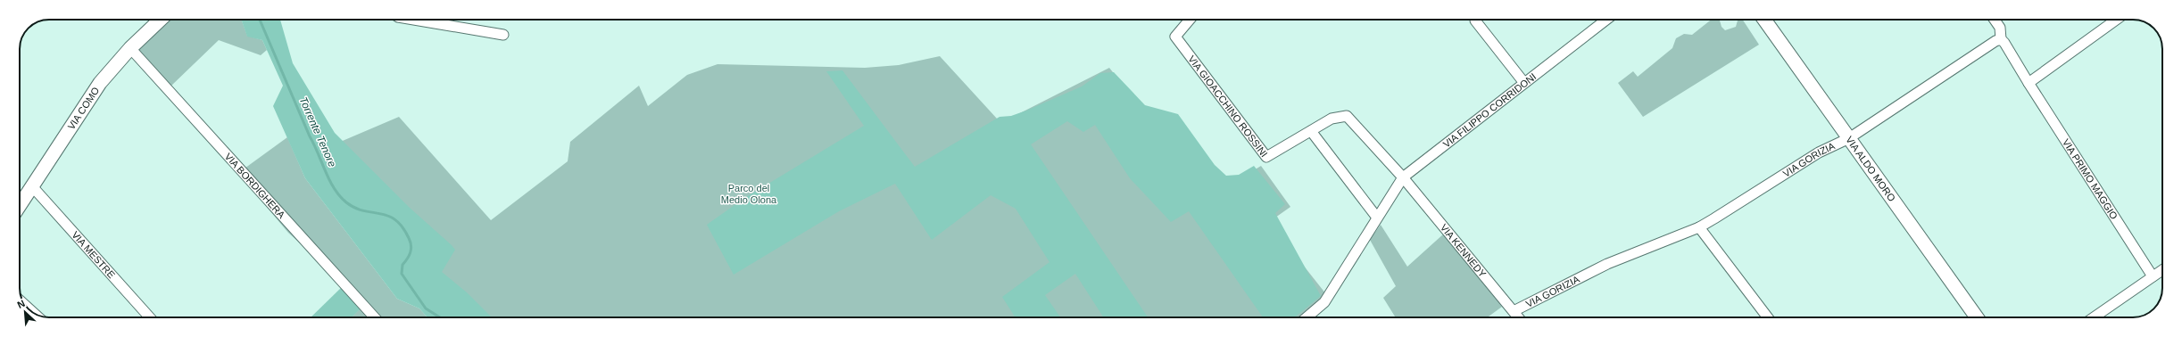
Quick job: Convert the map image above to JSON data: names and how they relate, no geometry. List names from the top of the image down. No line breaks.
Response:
{"streets":{"main road":["VIA COMO","VIA ALDO MORO"],"street":["VIA GIOACCHINO ROSSINI","VIA FILIPPO CORRIDONI","VIA GORIZIA","VIA PRIMO MAGGIO","VIA BORDIGHERA","VIA KENNEDY","VIA MESTRE"]},"crossings":[["VIA GIOACCHINO ROSSINI","VIA FILIPPO CORRIDONI"],["VIA GIOACCHINO ROSSINI","VIA KENNEDY"],["VIA COMO","VIA BORDIGHERA"],["VIA COMO","VIA MESTRE"],["VIA FILIPPO CORRIDONI","VIA KENNEDY"],["VIA GORIZIA","VIA ALDO MORO"],["VIA GORIZIA","VIA KENNEDY"]],"water":["Torrente Tenore"],"parks":["Parco del Medio Olona"],"north":"top left"}
